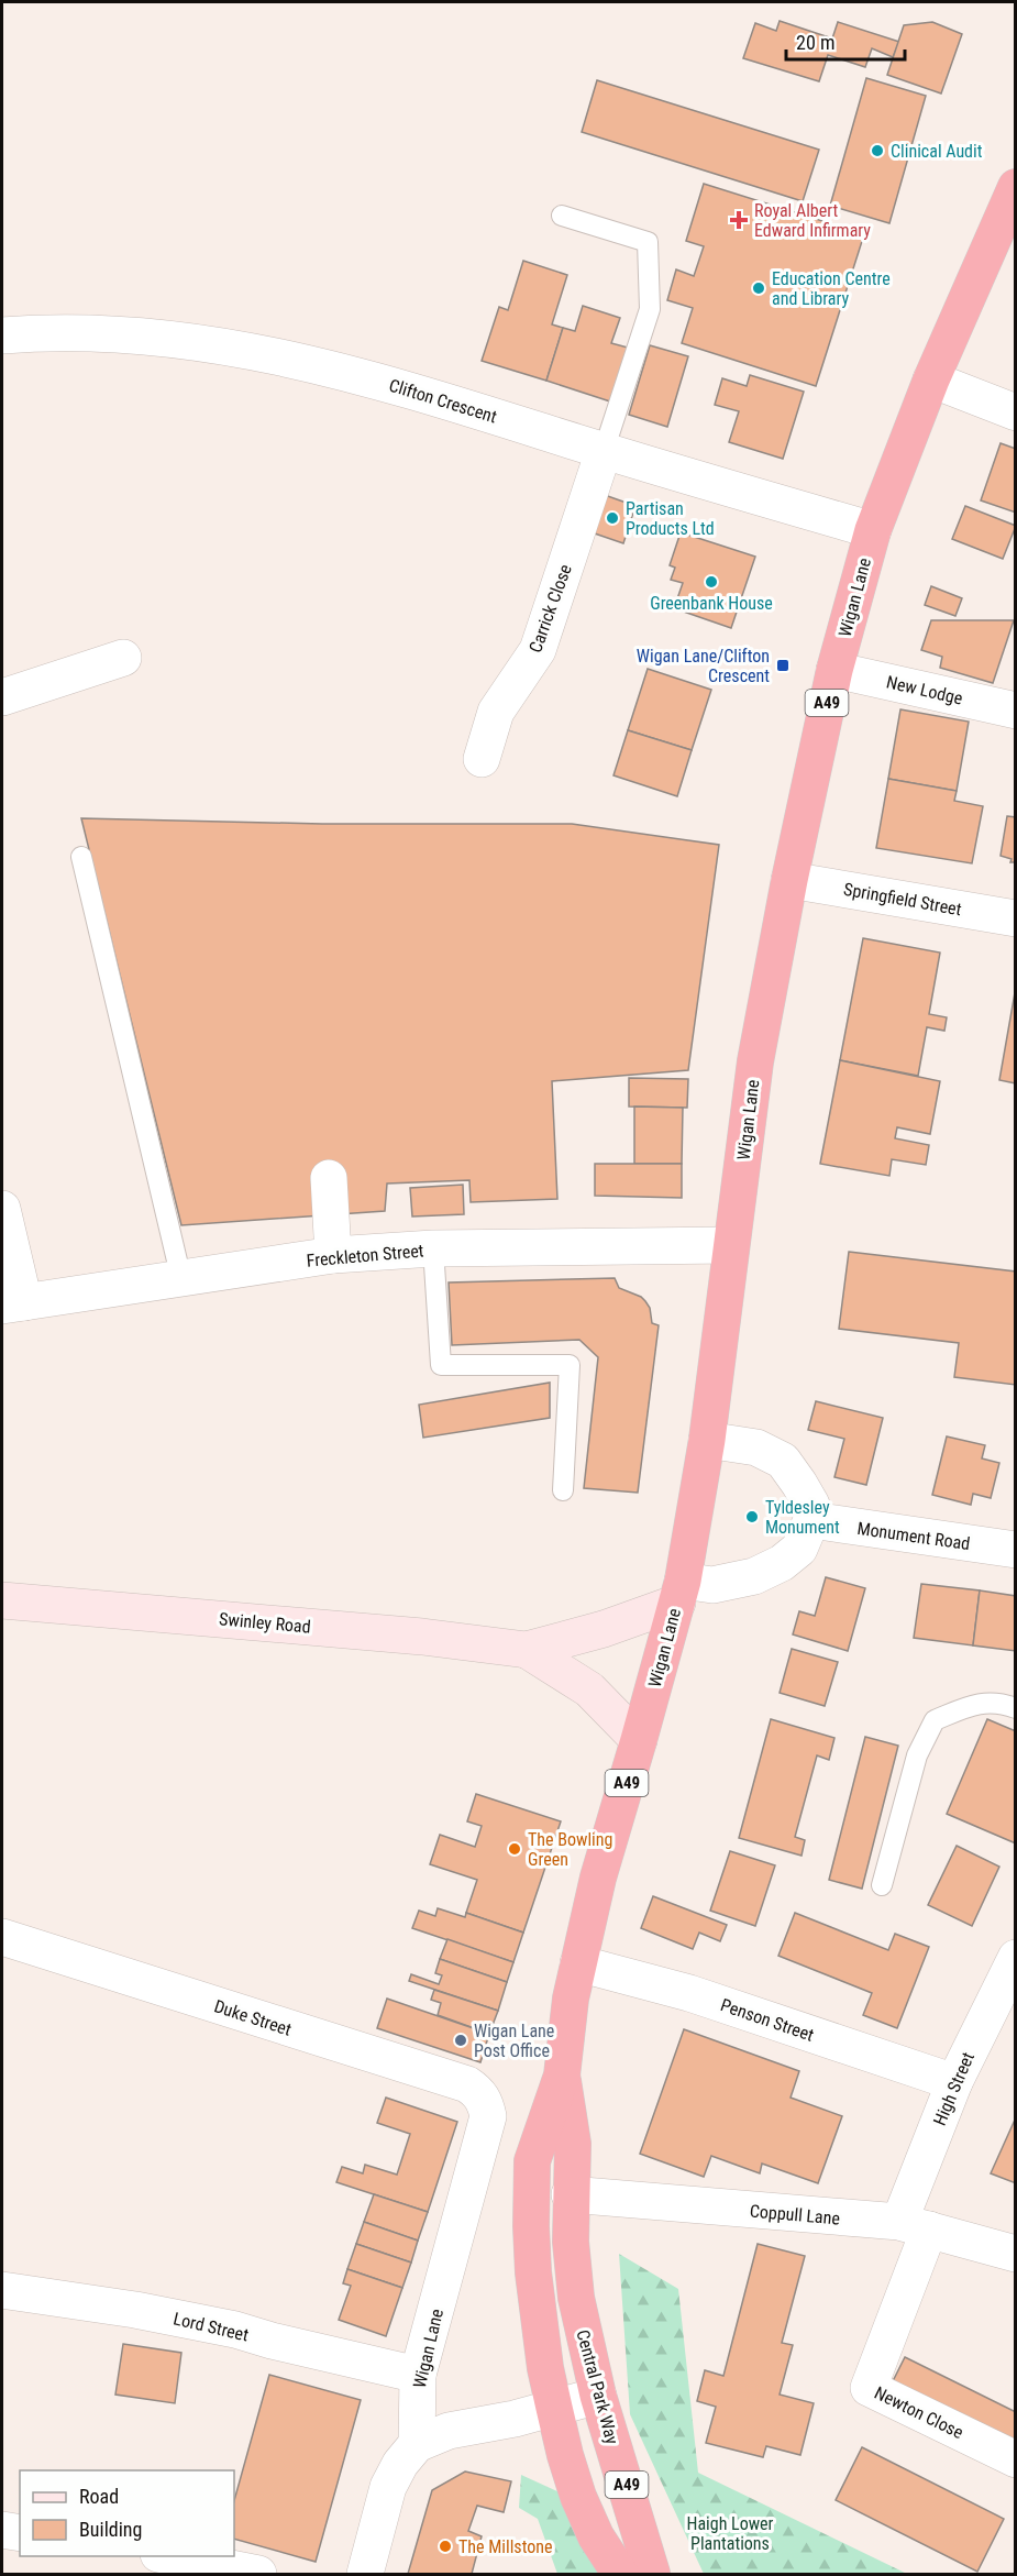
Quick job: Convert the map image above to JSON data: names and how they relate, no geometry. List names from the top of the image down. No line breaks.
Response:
{"streets":{"highway":["Wigan Lane","A49","Central Park Way"],"street":["Clifton Crescent","Carrick Close","New Lodge","Springfield Street","Freckleton Street","Monument Road","Swinley Road","Duke Street","Penson Street","High Street","Coppull Lane","Lord Street","Newton Close"]},"crossings":[["Clifton Crescent","Wigan Lane"],["Clifton Crescent","Carrick Close"],["Wigan Lane","New Lodge"],["Wigan Lane","A49"],["Wigan Lane","Springfield Street"],["Wigan Lane","Freckleton Street"],["Wigan Lane","Swinley Road"],["Wigan Lane","Duke Street"],["Wigan Lane","Penson Street"],["Wigan Lane","Coppull Lane"],["Wigan Lane","Lord Street"],["Wigan Lane","Central Park Way"],["Penson Street","High Street"],["High Street","Coppull Lane"],["High Street","Newton Close"],["Coppull Lane","Central Park Way"],["Coppull Lane","Newton Close"]],"parks":["Haigh Lower Plantations"],"places":{"other":["Clinical Audit","Education Centre and Library","Partisan Products Ltd","Greenbank House","Tyldesley Monument","The Bowling Green","Wigan Lane Post Office","The Millstone"],"health":["Royal Albert Edward Infirmary"],"transit":["Wigan Lane/Clifton Crescent"]},"legend":["Road","Building"],"scale_bar":"20 m"}
